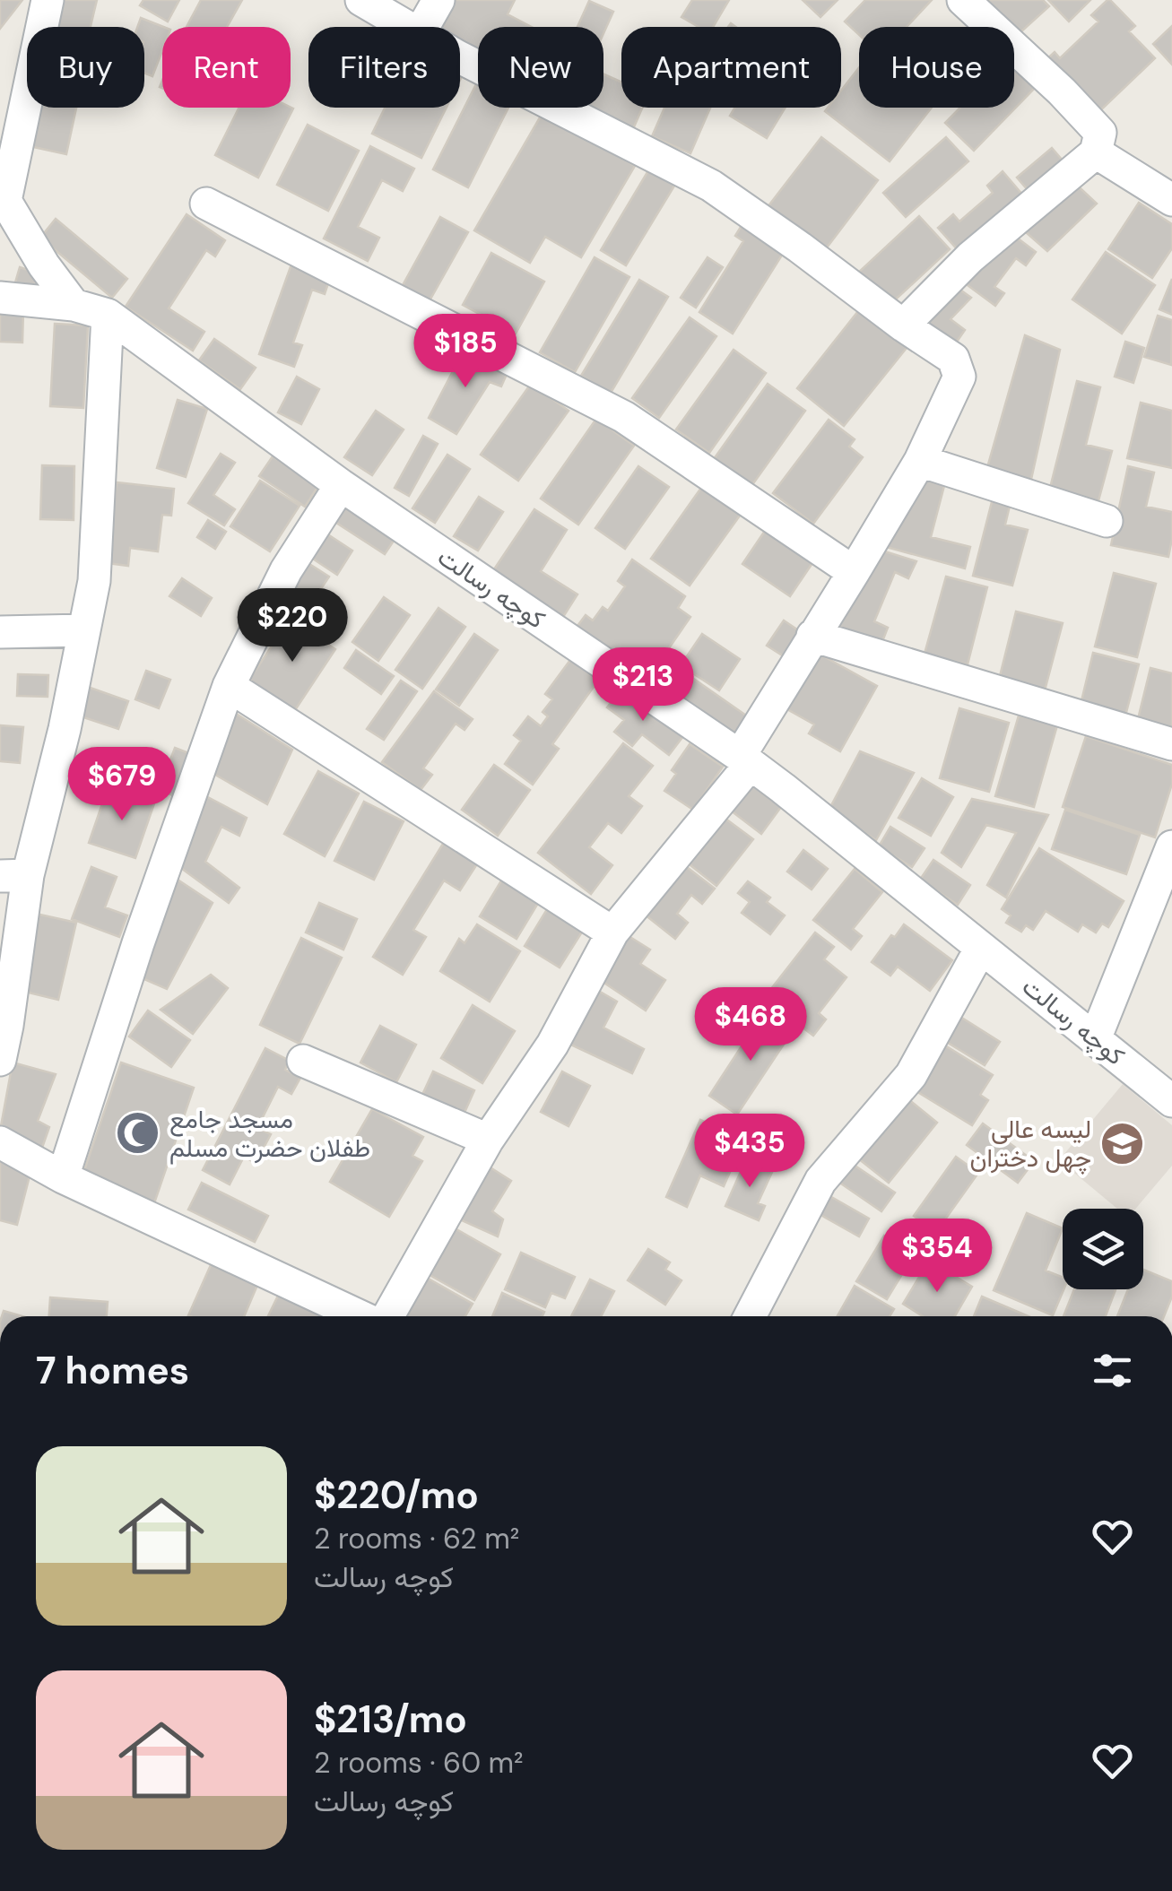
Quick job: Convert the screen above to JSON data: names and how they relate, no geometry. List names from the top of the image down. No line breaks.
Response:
{"streets":{"street":["کوچه رسالت"]},"places":{"mosque":["مسجد جامع طفلان حضرت مسلم"],"school or university":["لیسه عالی چهل دختران"]},"page":{"chip":["Buy","Rent","Filters","New","Apartment","House"],"price":["$185","$220","$213","$679","$468","$435","$354"],"heading":"7 homes","list":[{"name":"$220/mo","note":"2 rooms · 62 m² · کوچه رسالت"},{"name":"$213/mo","note":"2 rooms · 60 m² · کوچه رسالت"}]}}
